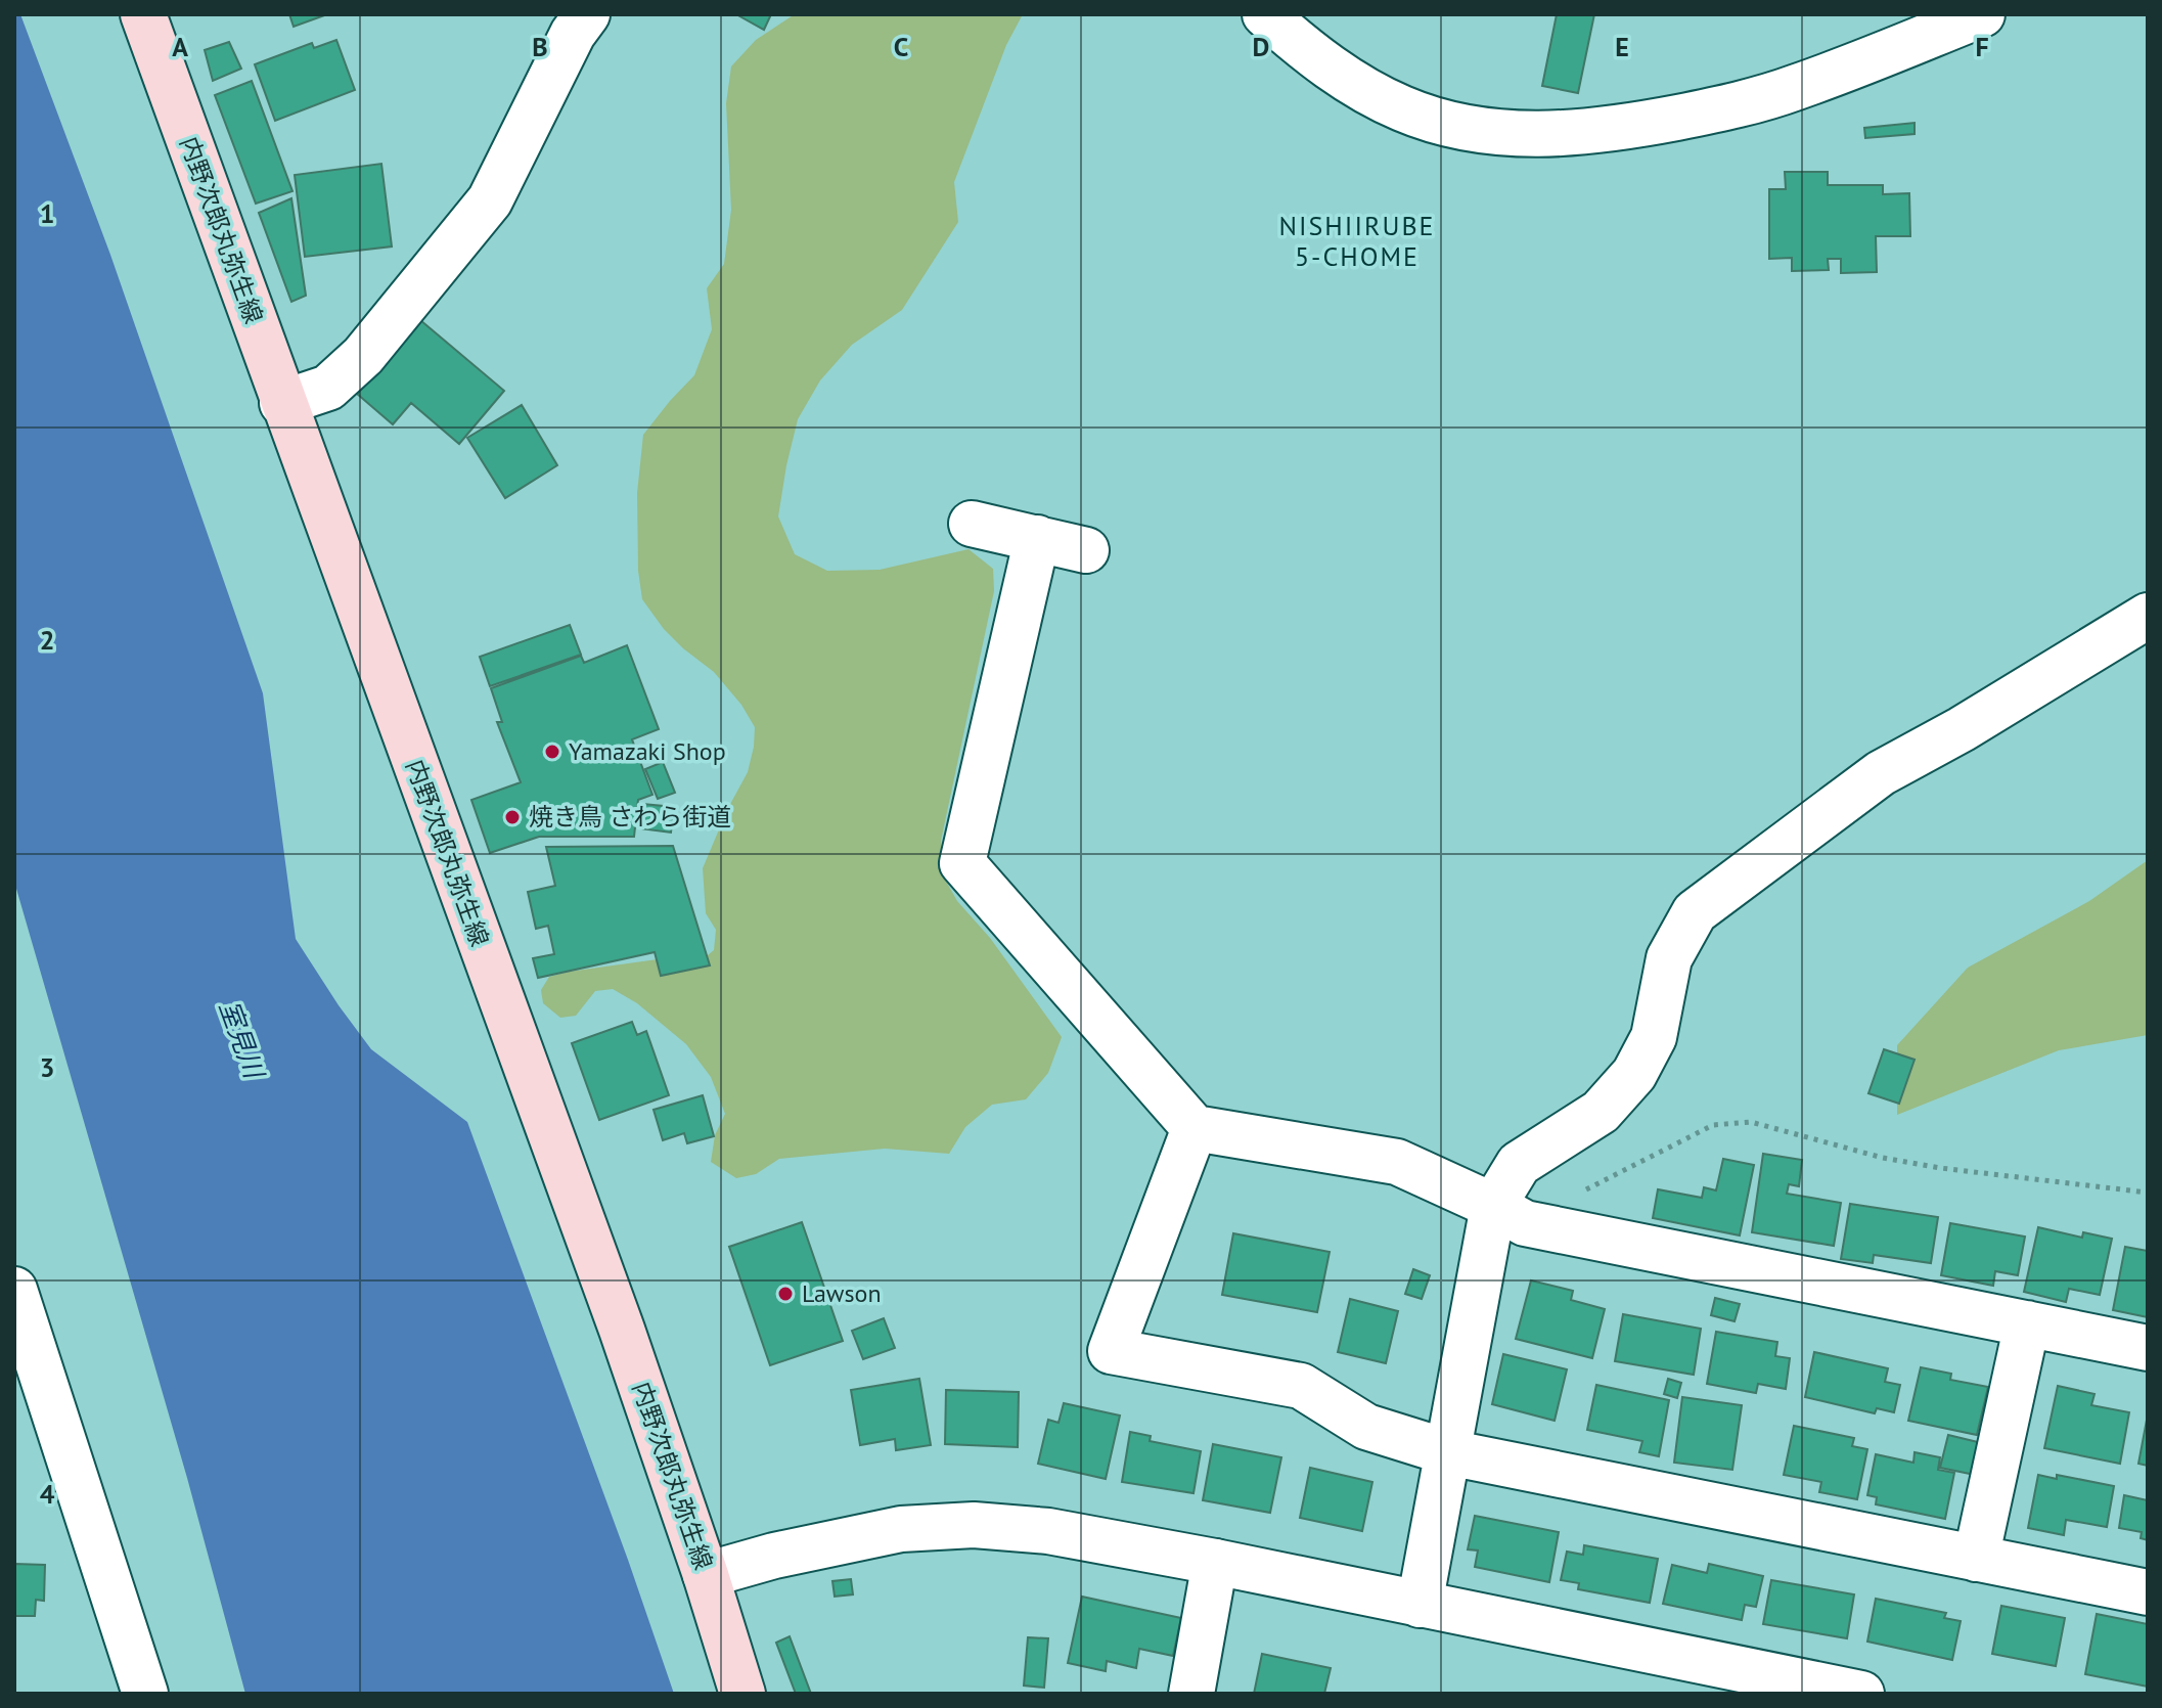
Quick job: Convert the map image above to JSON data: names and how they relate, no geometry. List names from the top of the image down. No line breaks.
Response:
{"streets":{"main road":["内野次郎丸弥生線"]},"districts":["NISHIIRUBE 5-CHOME"],"water":["室見川"],"places":["Yamazaki Shop","焼き鳥 さわら街道","Lawson"],"grid":{"columns":["A","B","C","D","E","F"],"rows":["1","2","3","4"]}}
